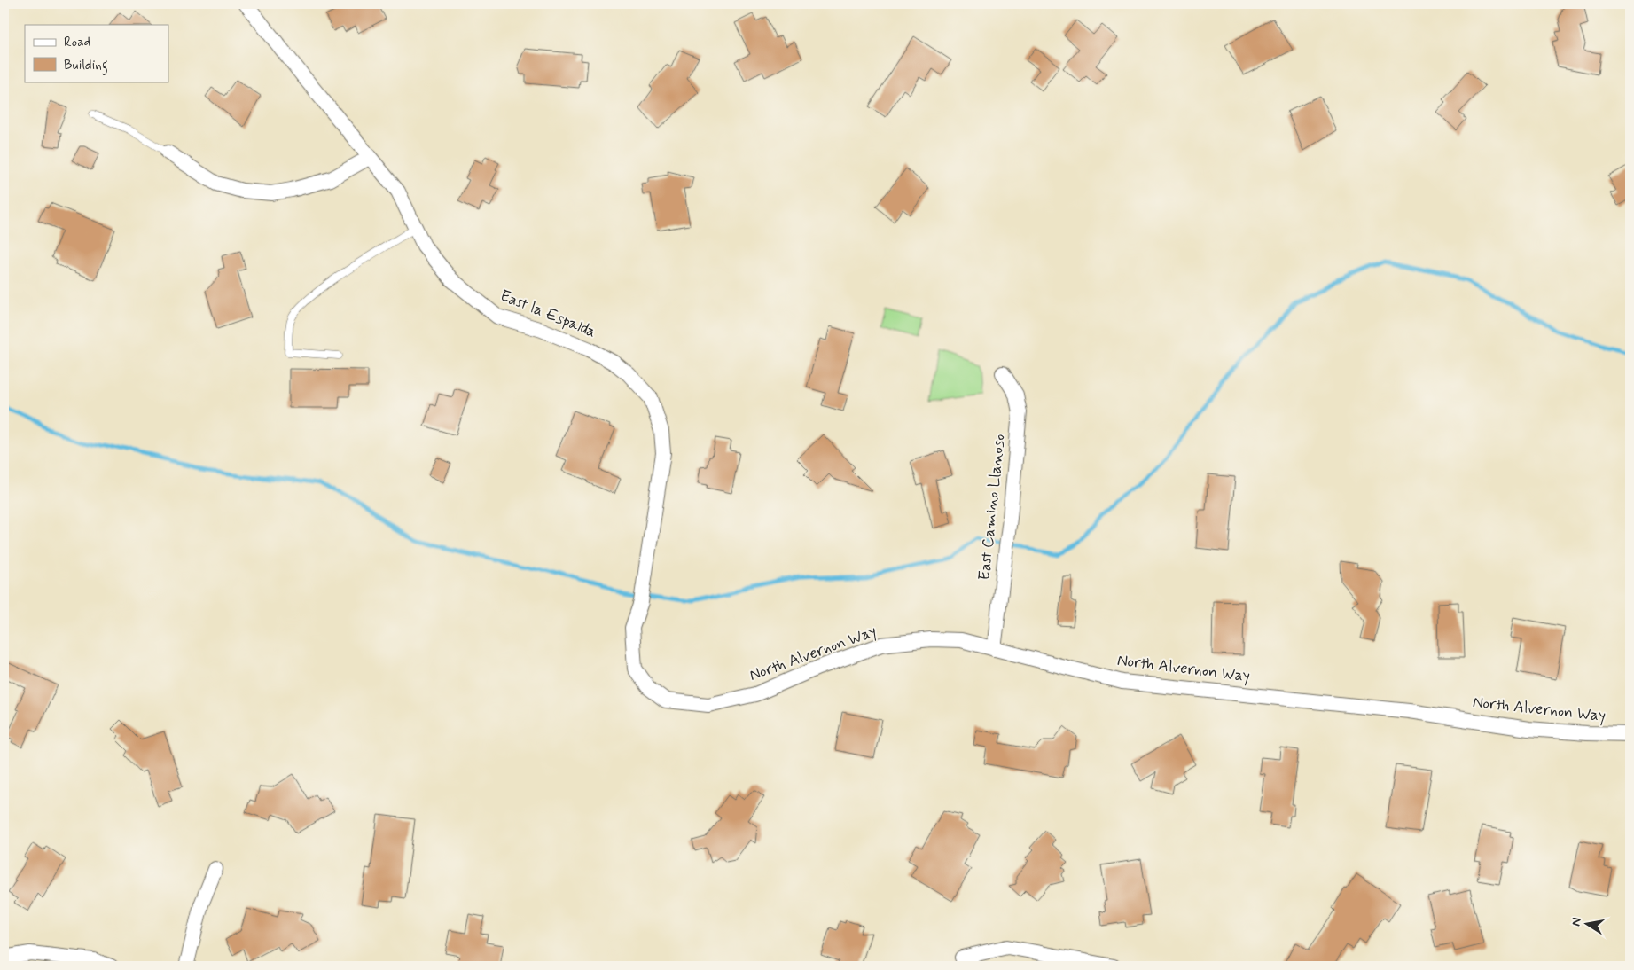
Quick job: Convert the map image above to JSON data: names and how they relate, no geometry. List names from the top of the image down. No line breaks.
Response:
{"streets":{"street":["East la Espalda","East Camino Llanoso","North Alvernon Way"]},"crossings":[["East la Espalda","North Alvernon Way"],["East Camino Llanoso","North Alvernon Way"]],"legend":["Road","Building"],"north":"left"}
